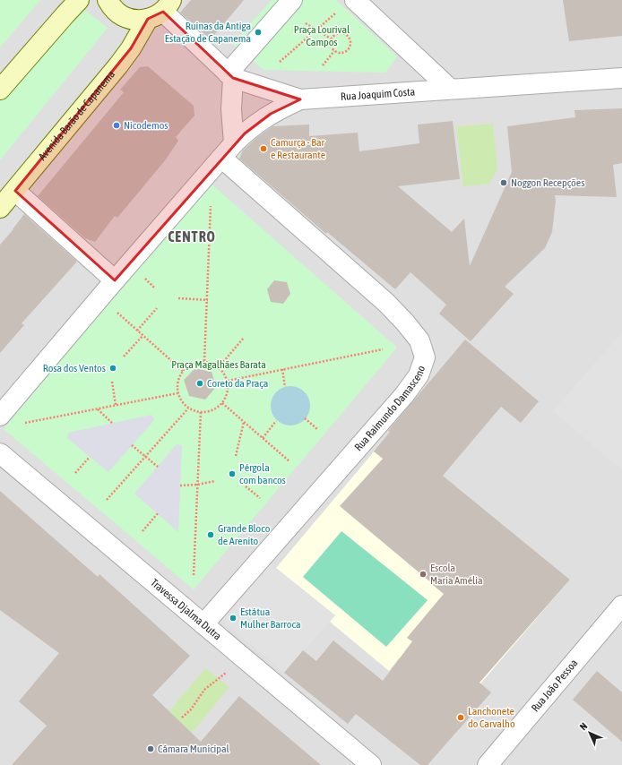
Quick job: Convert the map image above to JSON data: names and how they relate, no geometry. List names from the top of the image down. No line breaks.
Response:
{"streets":{"street":["Rua Joaquim Costa","Avenida Barão de Capanema","Rua Raimundo Damasceno","Travessa Djalma Dutra","Rua João Pessoa"]},"crossings":[["Rua Joaquim Costa","Avenida Barão de Capanema"],["Rua Raimundo Damasceno","Travessa Djalma Dutra"]],"districts":["CENTRO"],"parks":["Praça Lourival Campos","Praça Magalhães Barata"],"places":["Ruinas da Antiga Estação de Capanema","Nicodemos","Camurça - Bar e Restaurante","Noggon Recepções","Rosa dos Ventos","Coreto da Praça","Pérgola com bancos","Grande Bloco de Arenito","Escola Maria Amélia","Estátua Mulher Barroca","Lanchonete do Carvalho","Câmara Municipal"],"north":"top left"}
